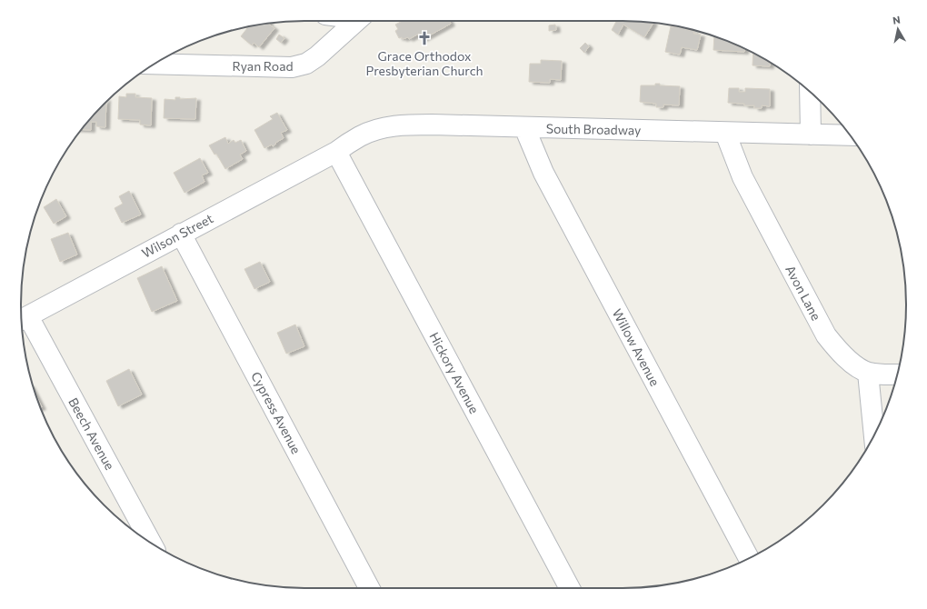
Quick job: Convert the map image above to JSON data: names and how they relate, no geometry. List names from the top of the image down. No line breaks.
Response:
{"streets":{"street":["Ryan Road","South Broadway","Wilson Street","Avon Lane","Willow Avenue","Hickory Avenue","Cypress Avenue","Beech Avenue"]},"crossings":[["South Broadway","Wilson Street"],["South Broadway","Avon Lane"],["South Broadway","Willow Avenue"],["South Broadway","Hickory Avenue"],["Wilson Street","Hickory Avenue"],["Wilson Street","Cypress Avenue"],["Wilson Street","Beech Avenue"]],"places":{"church":["Grace Orthodox Presbyterian Church"]},"north":"top"}
